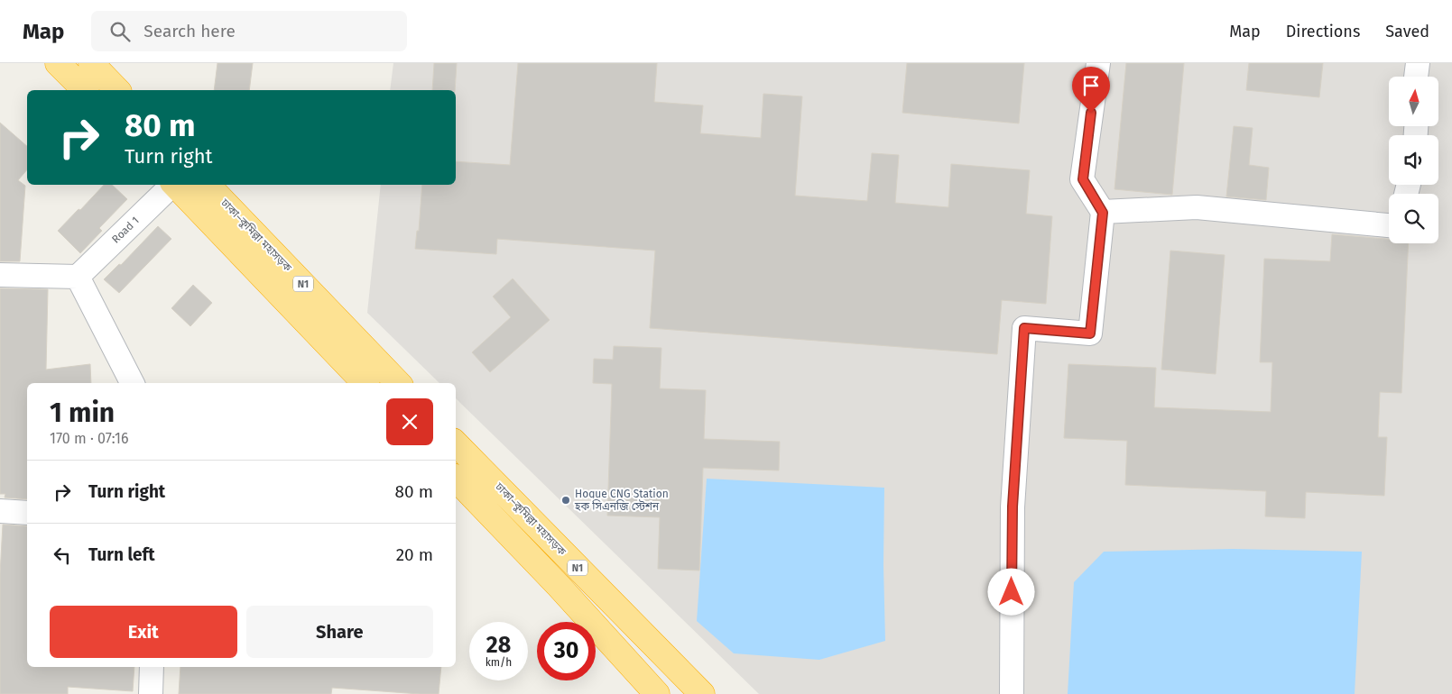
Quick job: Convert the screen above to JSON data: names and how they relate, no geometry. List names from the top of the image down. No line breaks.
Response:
{"streets":{"highway":["ঢাকা–কুমিল্লা মহাসড়ক","N1"],"street":["Road 1"]},"places":["Hoque CNG Station হক সিএনজি স্টেশন"],"north":"top","page":{"header":"Map","search":"Search here","nav":["Map","Directions","Saved"],"turn":["80 m","Turn right"],"heading":["1 min","170 m · 07:16"],"list":[{"name":"Turn right","value":"80 m"},{"name":"Turn left","value":"20 m"}],"buttons":["Exit","Share"],"speed":"28 km/h","limit":"30"}}
